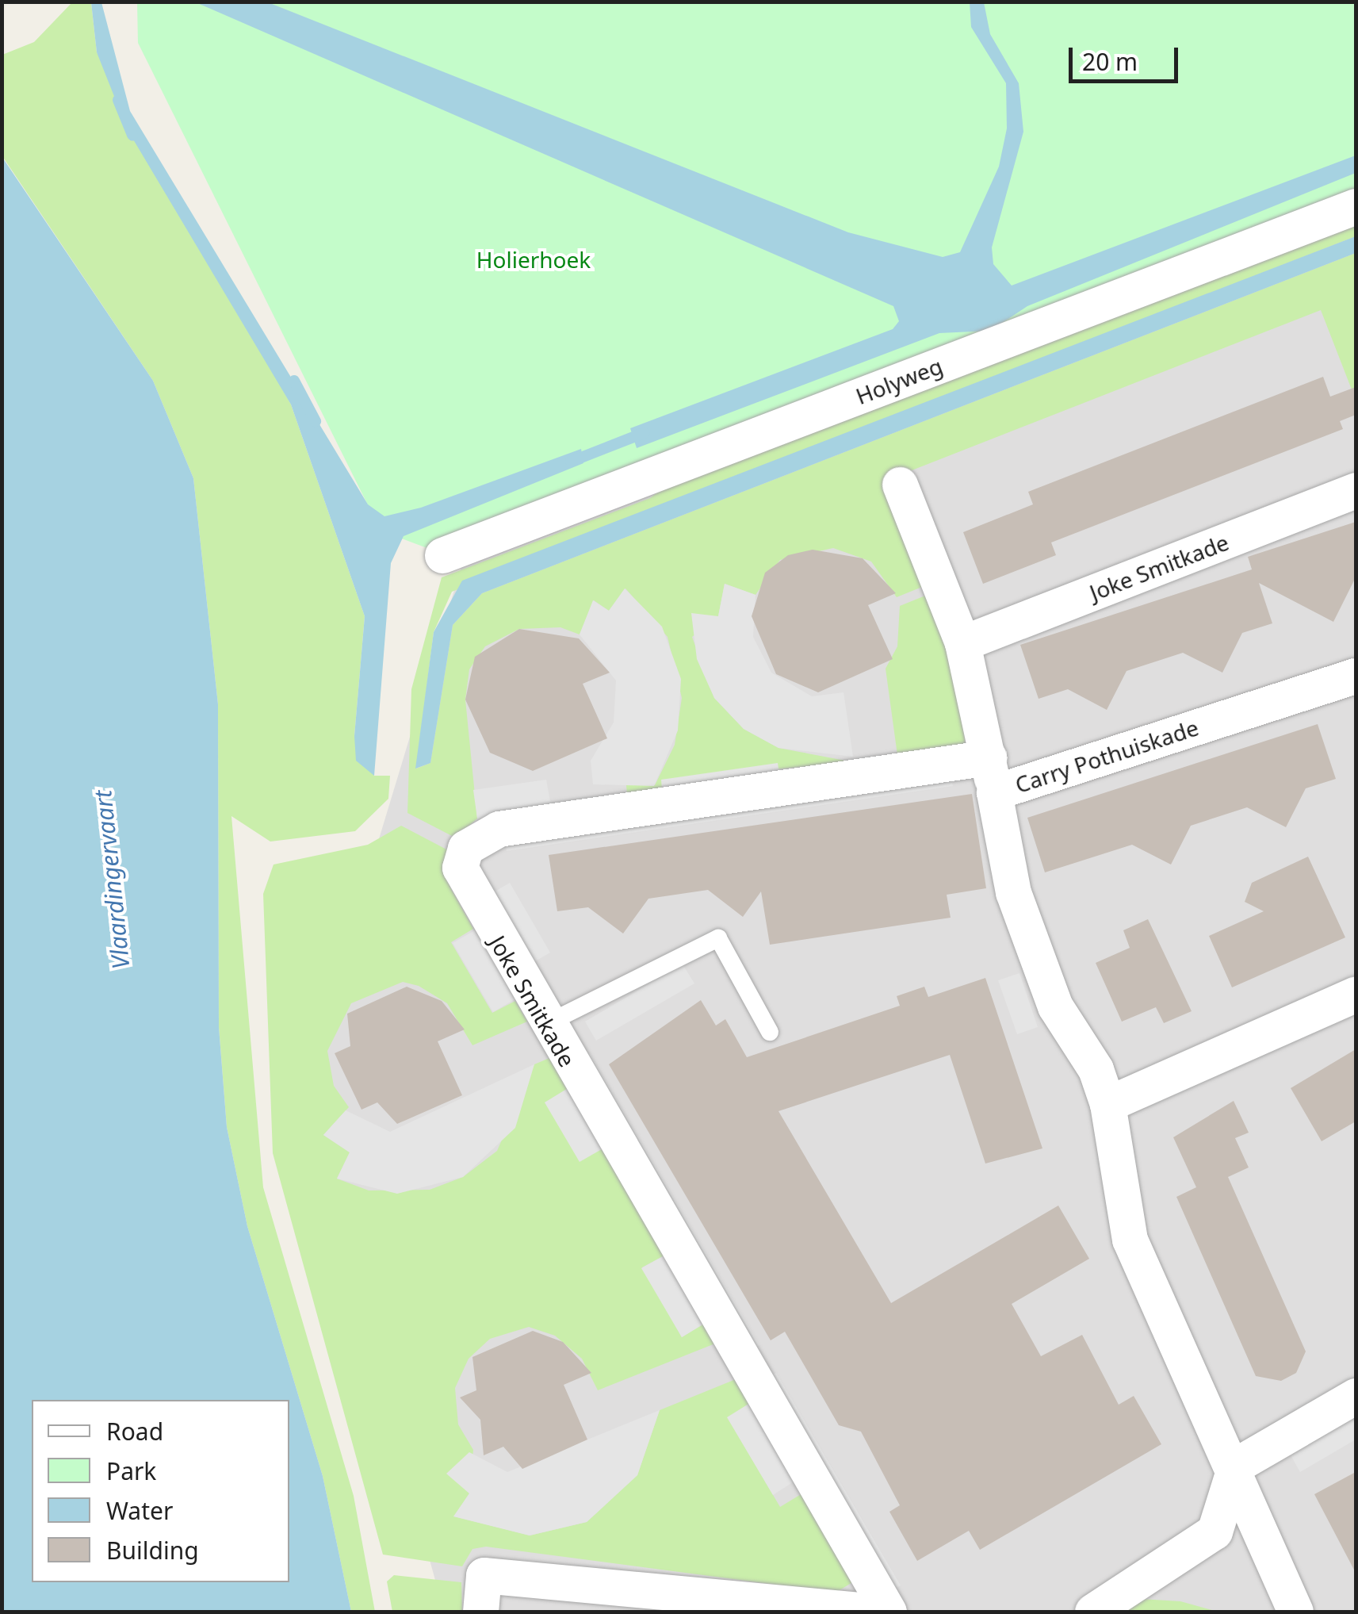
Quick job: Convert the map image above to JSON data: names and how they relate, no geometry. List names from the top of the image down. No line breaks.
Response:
{"streets":{"street":["Holyweg","Joke Smitkade","Carry Pothuiskade"]},"crossings":[["Joke Smitkade","Carry Pothuiskade"]],"water":["Vlaardingervaart"],"parks":["Holierhoek"],"legend":["Road","Park","Water","Building"],"scale_bar":"20 m"}
